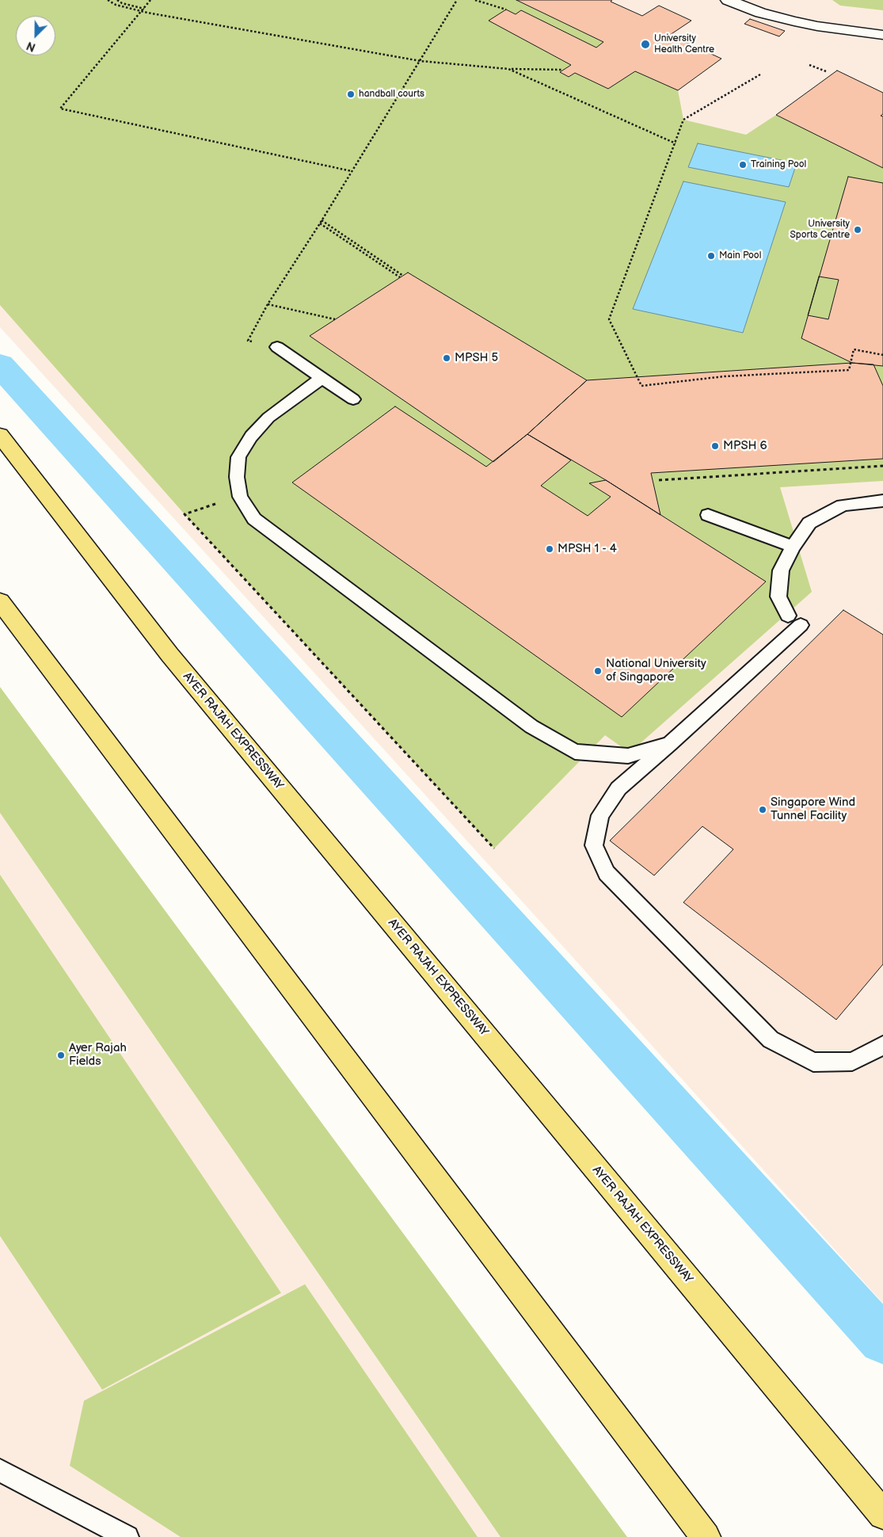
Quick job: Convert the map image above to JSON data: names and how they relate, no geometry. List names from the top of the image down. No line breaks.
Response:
{"streets":{"highway":["AYER RAJAH EXPRESSWAY"]},"places":["University Health Centre","handball courts","Training Pool","University Sports Centre","Main Pool","MPSH 5","MPSH 6","MPSH 1 - 4","National University of Singapore","Singapore Wind Tunnel Facility","Ayer Rajah Fields"],"north":"bottom left"}
